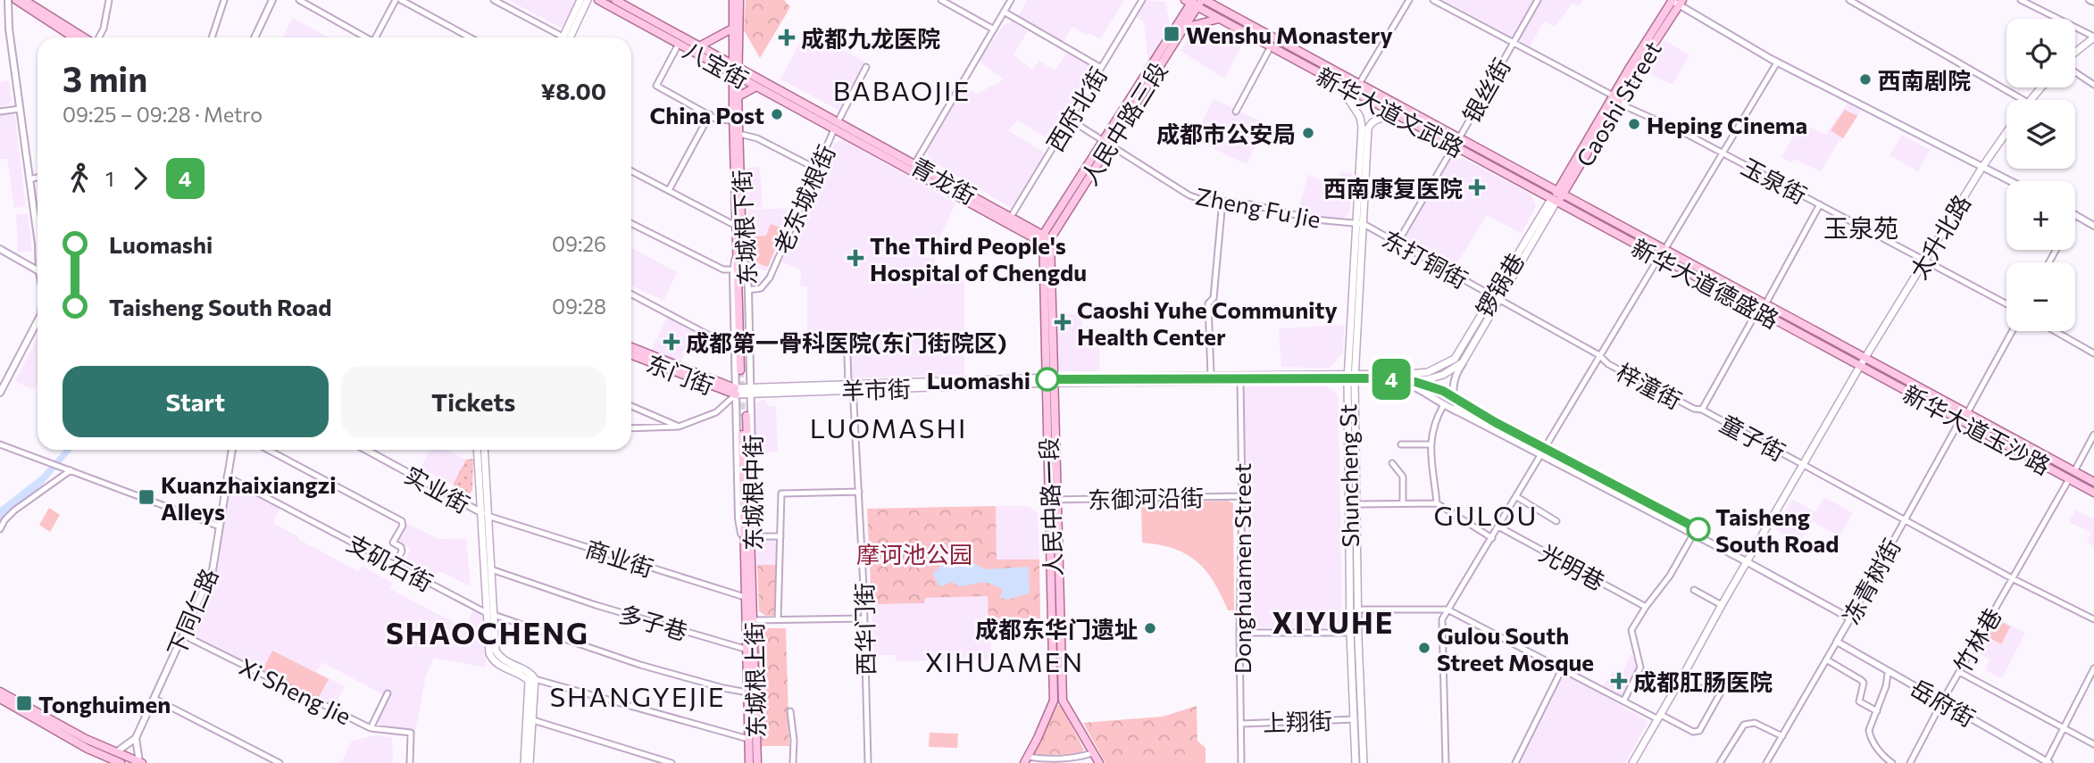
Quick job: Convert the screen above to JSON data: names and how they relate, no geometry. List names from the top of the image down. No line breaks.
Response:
{"streets":{"main road":["八宝街","Caoshi Street","新华大道文武路","人民中路三段","青龙街","东城根下街","太升北路","新华大道德盛路","锣锅巷","东门街","羊市街","新华大道玉沙路","Shuncheng St","东城根中街","人民中路一段","东城根上街"],"street":["银丝街","西府北街","玉泉街","老东城根街","Zheng Fu Jie","东打铜街","梓潼街","童子街","实业街","东御河沿街","商业街","支矶石街","光明巷","Donghuamen Street","冻青树街","下同仁路","多子巷","西华门街","竹林巷","Xi Sheng Jie","岳府街","上翔街"]},"crossings":[["八宝街","青龙街"],["八宝街","老东城根街"],["八宝街","东城根下街"],["银丝街","新华大道文武路"],["银丝街","玉泉街"],["Caoshi Street","新华大道文武路"],["Caoshi Street","玉泉街"],["Caoshi Street","新华大道德盛路"],["Caoshi Street","锣锅巷"],["西府北街","青龙街"],["西府北街","Zheng Fu Jie"],["新华大道文武路","人民中路三段"],["新华大道文武路","新华大道德盛路"],["新华大道文武路","锣锅巷"],["新华大道文武路","Shuncheng St"],["人民中路三段","青龙街"],["人民中路三段","Zheng Fu Jie"],["人民中路三段","人民中路一段"],["青龙街","老东城根街"],["青龙街","人民中路一段"],["玉泉街","太升北路"],["老东城根街","东城根下街"],["Zheng Fu Jie","东打铜街"],["Zheng Fu Jie","Shuncheng St"],["东城根下街","东门街"],["东城根下街","羊市街"],["东城根下街","东城根中街"],["太升北路","新华大道德盛路"],["太升北路","新华大道玉沙路"],["太升北路","童子街"],["东打铜街","锣锅巷"],["东打铜街","梓潼街"],["东打铜街","Shuncheng St"],["新华大道德盛路","锣锅巷"],["新华大道德盛路","新华大道玉沙路"],["锣锅巷","Shuncheng St"],["东门街","羊市街"],["东门街","东城根中街"],["梓潼街","童子街"],["羊市街","东城根中街"],["羊市街","人民中路一段"],["羊市街","西华门街"],["新华大道玉沙路","冻青树街"],["新华大道玉沙路","竹林巷"],["童子街","冻青树街"],["童子街","竹林巷"],["Shuncheng St","上翔街"],["实业街","商业街"],["东城根中街","商业街"],["东城根中街","东城根上街"],["东御河沿街","人民中路一段"],["东御河沿街","Donghuamen Street"],["商业街","东城根上街"],["支矶石街","下同仁路"],["支矶石街","东城根上街"],["Donghuamen Street","上翔街"],["冻青树街","岳府街"],["下同仁路","Xi Sheng Jie"],["多子巷","东城根上街"],["竹林巷","岳府街"]],"districts":["BABAOJIE","玉泉苑","LUOMASHI","GULOU","XIYUHE","SHAOCHENG","XIHUAMEN","SHANGYEJIE"],"parks":["摩诃池公园"],"places":{"transit":["Wenshu Monastery","Kuanzhaixiangzi Alleys","Tonghuimen"],"health":["成都九龙医院","西南康复医院","The Third People's Hospital of Chengdu","Caoshi Yuhe Community Health Center","成都第一骨科医院(东门街院区)","成都肛肠医院"],"other":["西南剧院","China Post","Heping Cinema","成都市公安局","Luomashi","Taisheng South Road","成都东华门遗址","Gulou South Street Mosque"]},"lines":["metro line 4"],"page":{"on_map":"4","map_buttons":["+","−"],"heading":["3 min","09:25 – 09:28 · Metro","¥8.00"],"legs":["1","4"],"list":[{"name":"Luomashi","value":"09:26"},{"name":"Taisheng South Road","value":"09:28"}],"buttons":["Start","Tickets"]}}
